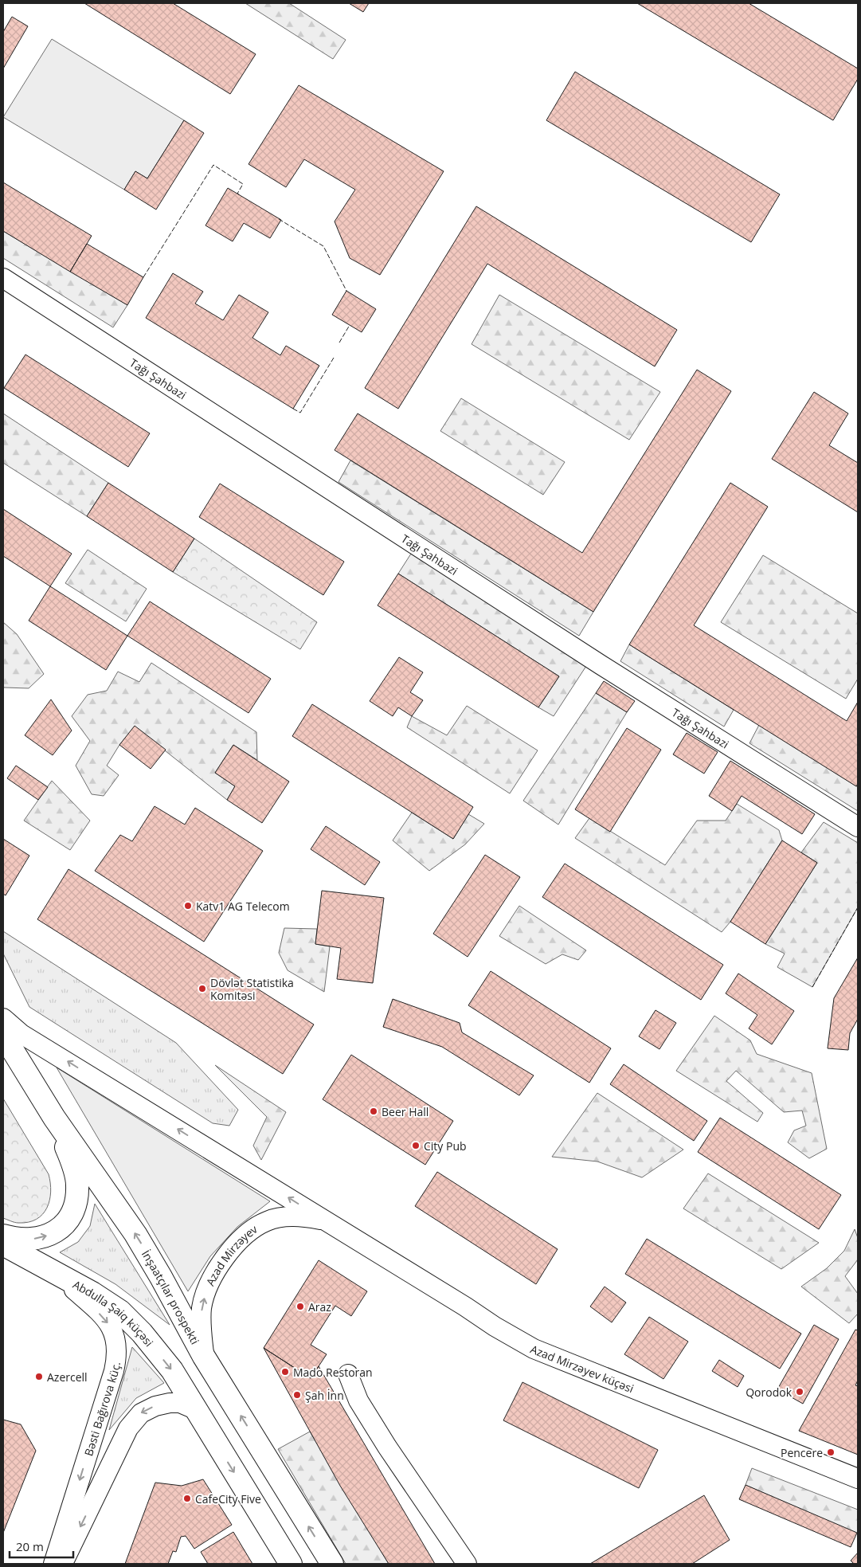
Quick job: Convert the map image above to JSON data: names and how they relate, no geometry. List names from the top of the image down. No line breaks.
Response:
{"streets":{"main road":["İnşaatçılar prospekti","Abdulla Şaiq küçəsi"],"street":["Tağı Şahbazi","Azad Mirzəyev","Azad Mirzəyev küçəsi","Bəsti Bağırova küç."]},"crossings":[["Azad Mirzəyev","İnşaatçılar prospekti"],["Azad Mirzəyev","Azad Mirzəyev küçəsi"],["Abdulla Şaiq küçəsi","Bəsti Bağırova küç."]],"one_way":["Azad Mirzəyev","Abdulla Şaiq küçəsi","Azad Mirzəyev küçəsi","Bəsti Bağırova küç."],"places":["Katv1 AG Telecom","Dövlət Statistika Komitəsi","Beer Hall","City Pub","Araz","Mado Restoran","Azercell","Qorodok","Şah İnn","Pencere","CafeCity Five"],"scale_bar":"20 m"}
